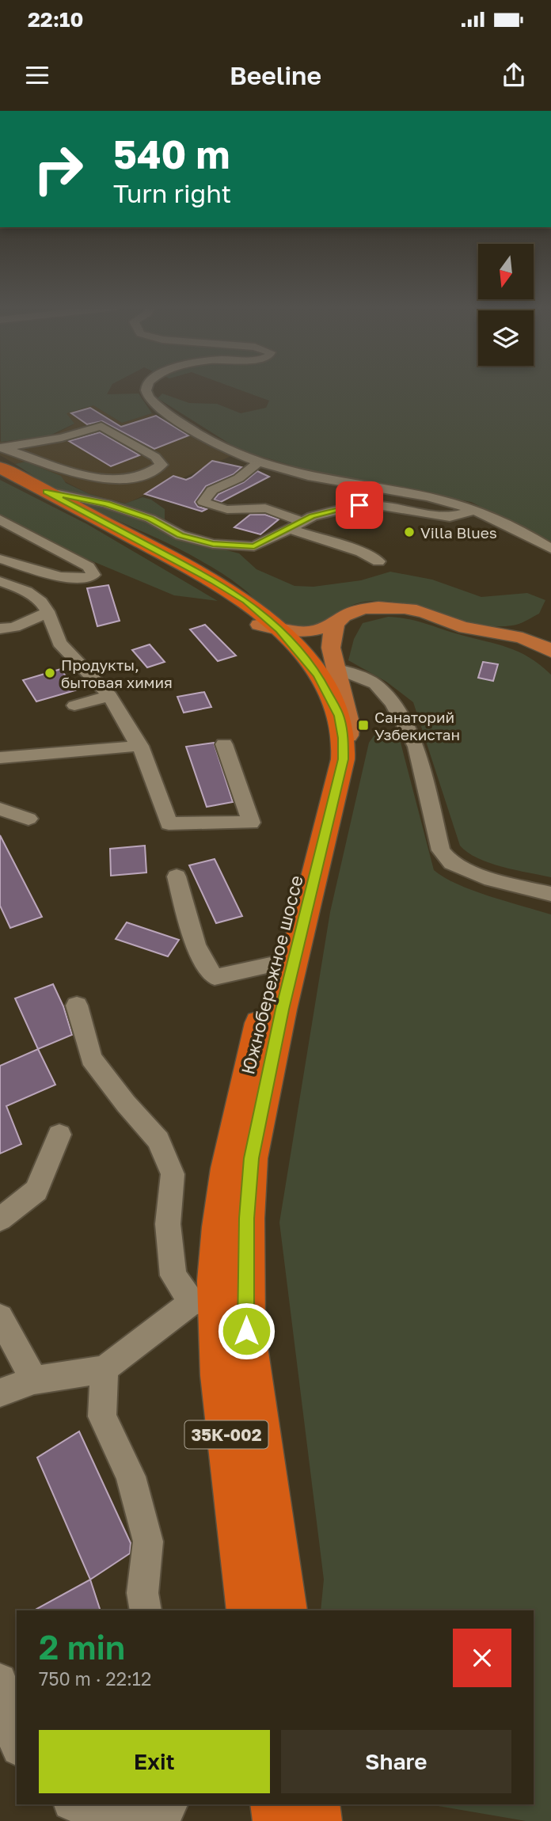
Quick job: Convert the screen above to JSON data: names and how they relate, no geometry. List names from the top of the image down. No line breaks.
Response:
{"streets":{"highway":["Южнобережное шоссе","35К-002"]},"places":{"other":["Villa Blues","Продукты, бытовая химия"],"transit":["Санаторий Узбекистан"]},"north":"bottom","page":{"status":"22:10","header":"Beeline","turn":["540 m","Turn right"],"heading":["2 min","750 m · 22:12"],"buttons":["Exit","Share"]}}
